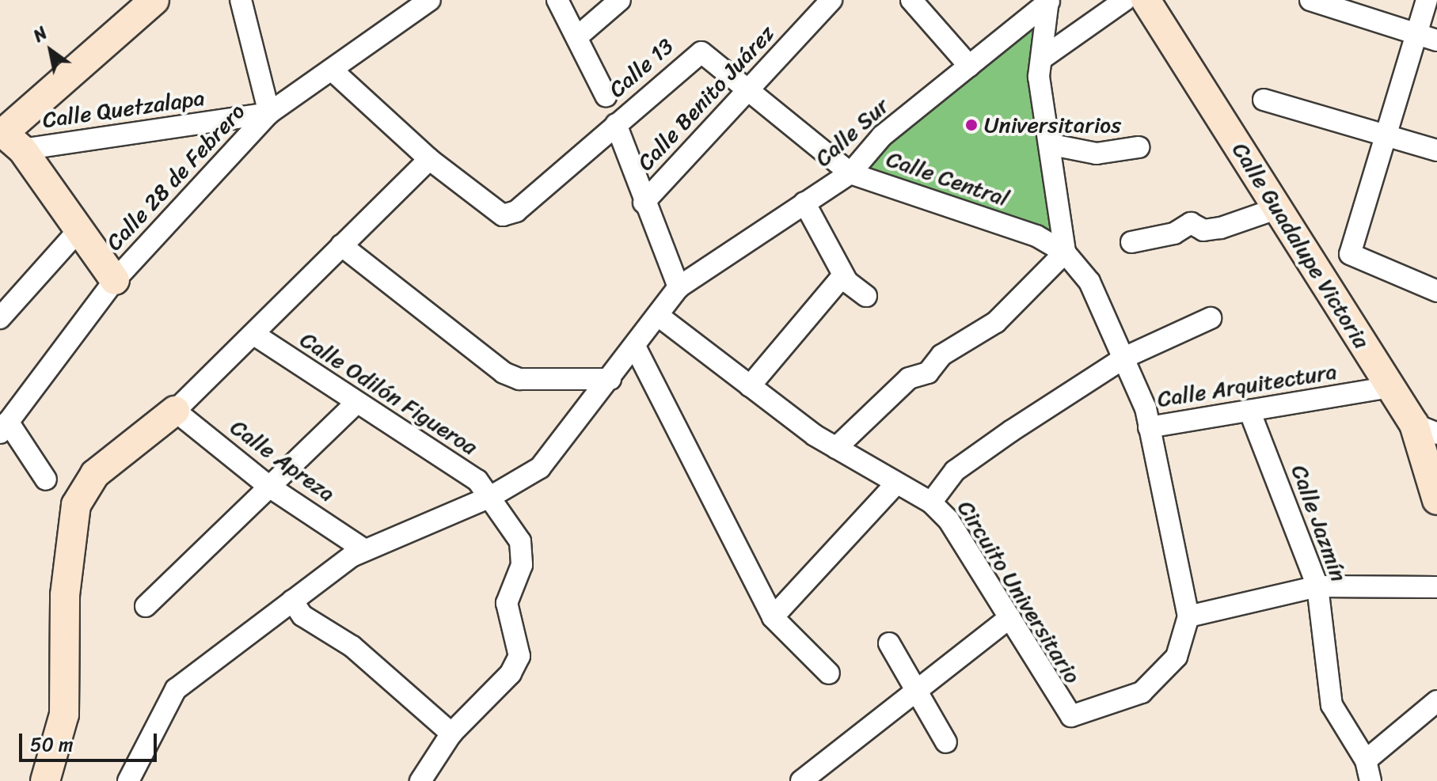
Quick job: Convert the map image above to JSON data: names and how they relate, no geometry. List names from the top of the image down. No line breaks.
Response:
{"streets":{"street":["Calle 13","Calle Benito Juárez","Calle Quetzalapa","Calle Sur","Calle 28 de Febrero","Calle Central","Calle Guadalupe Victoria","Calle Arquitectura","Calle Odilón Figueroa","Calle Apreza","Calle Jazmín","Circuito Universitario"]},"crossings":[["Calle 13","Calle Central"],["Calle Benito Juárez","Calle Central"],["Calle Quetzalapa","Calle 28 de Febrero"],["Calle Sur","Calle Central"],["Calle Guadalupe Victoria","Calle Arquitectura"],["Calle Arquitectura","Calle Jazmín"]],"places":["Universitarios"],"scale_bar":"50 m","north":"top left"}
